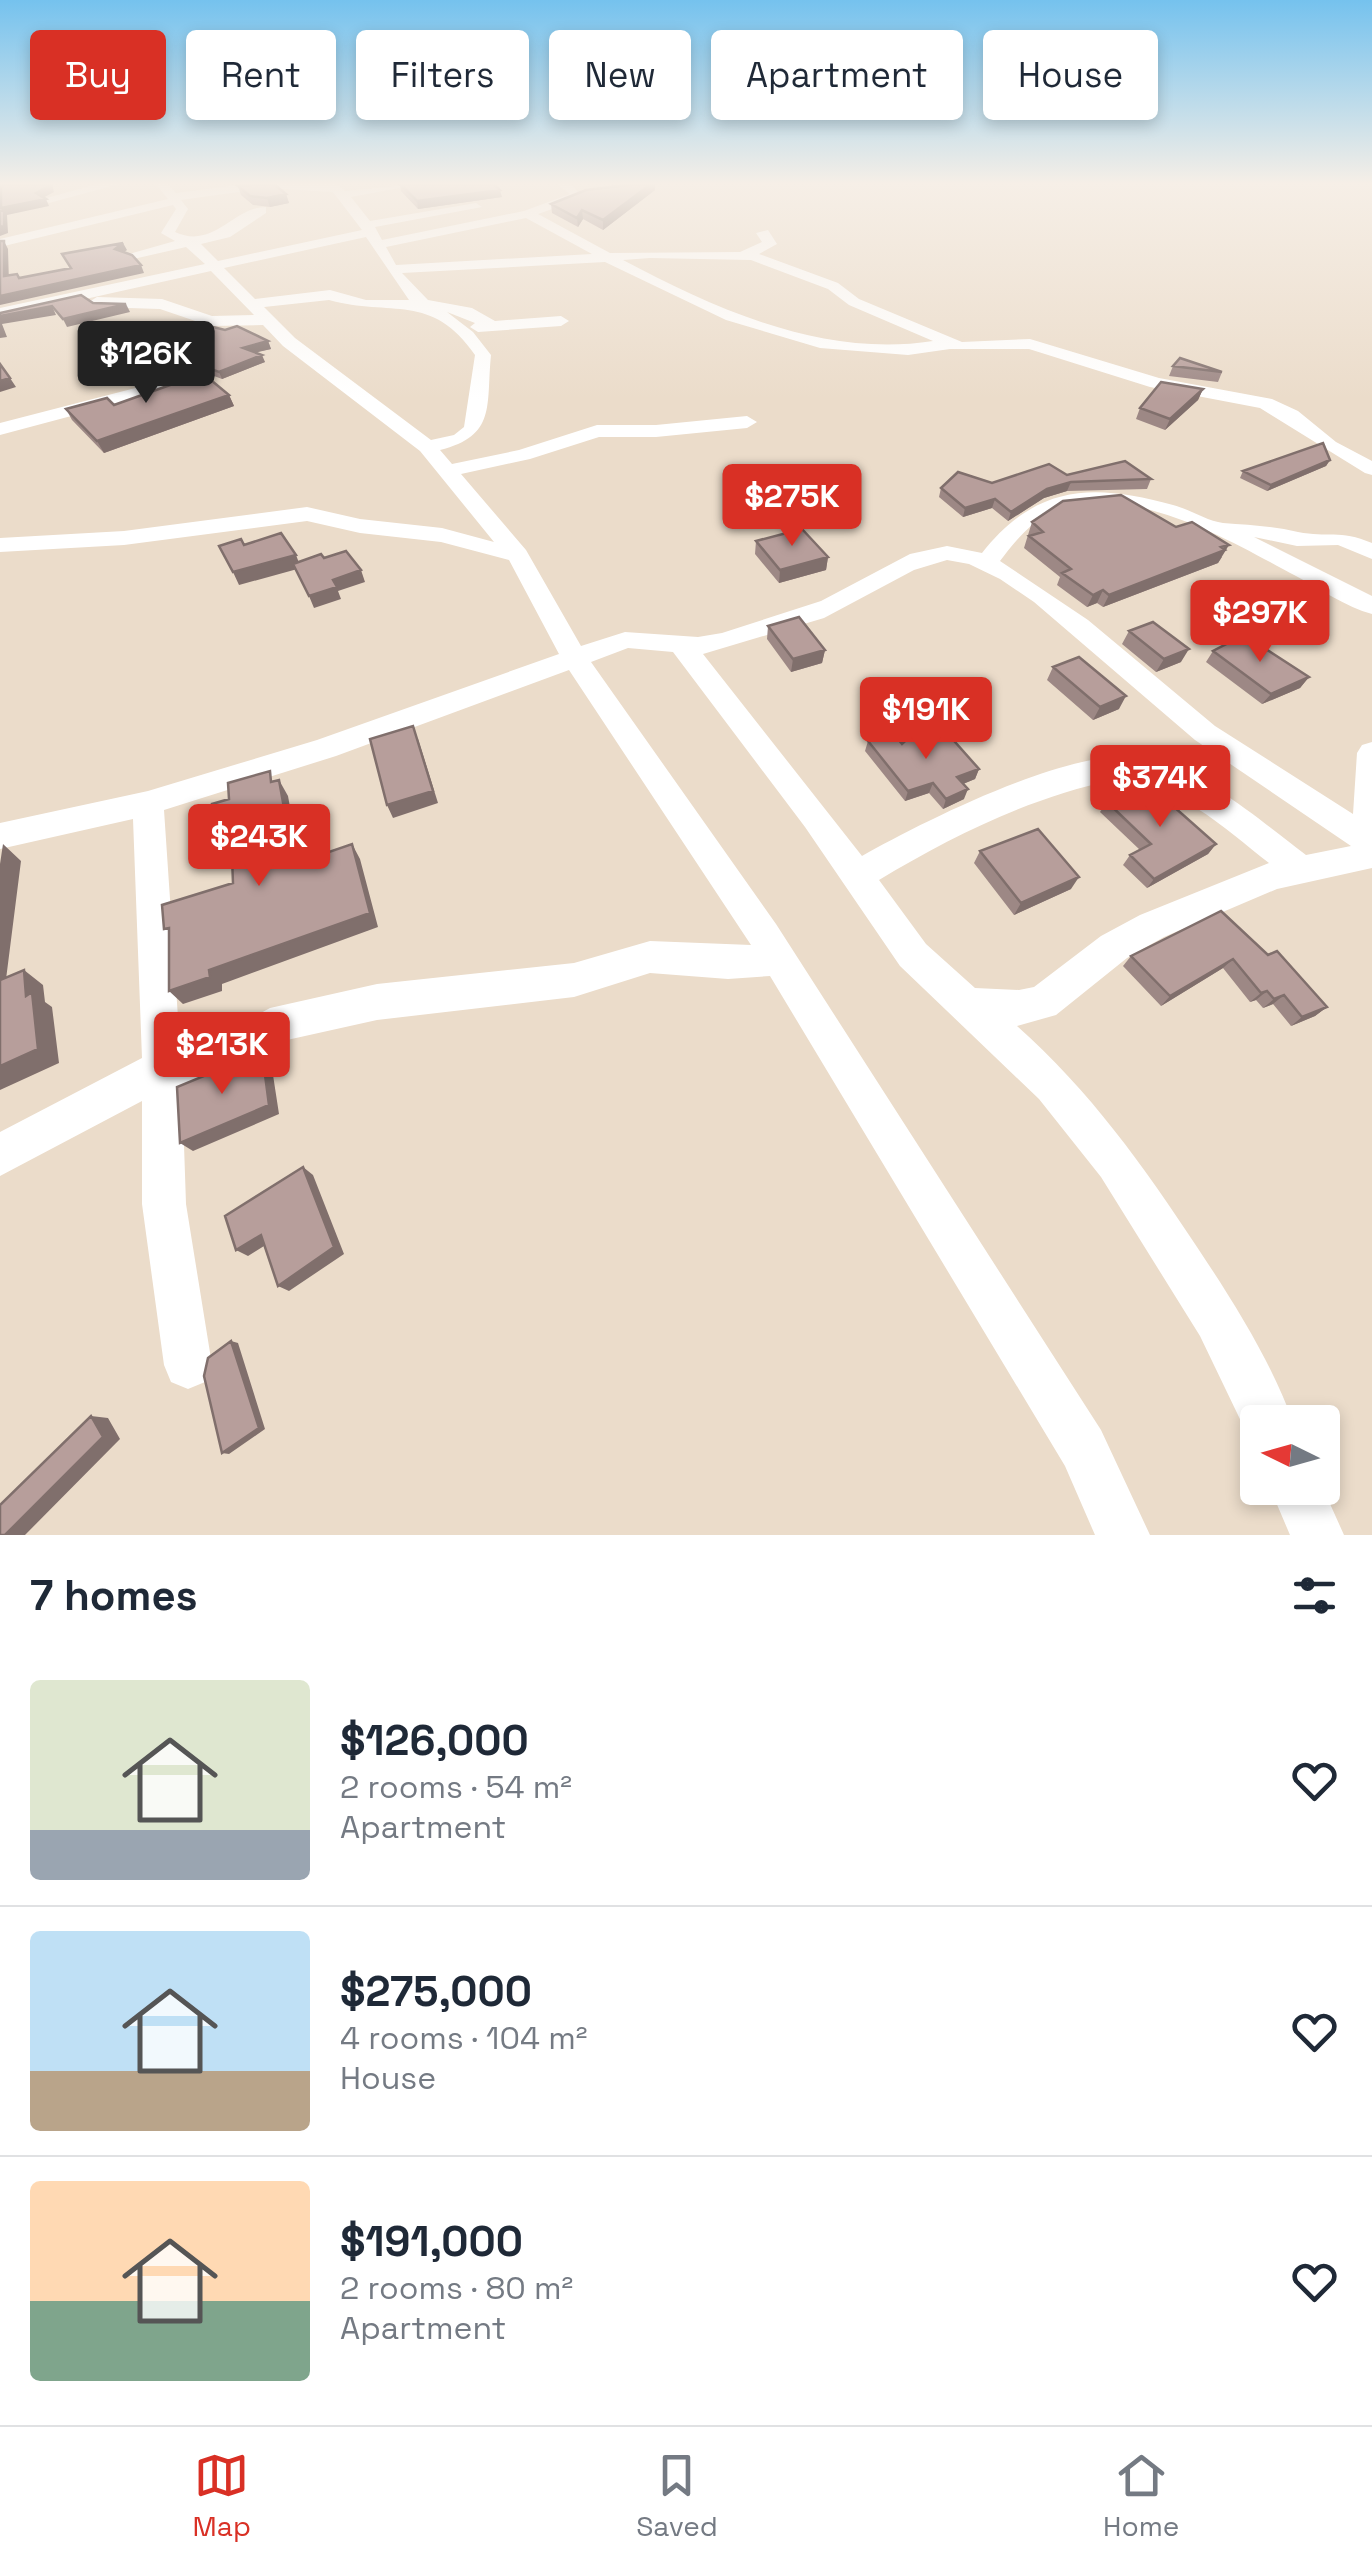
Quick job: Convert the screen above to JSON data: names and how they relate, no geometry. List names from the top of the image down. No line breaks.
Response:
{"north":"left","page":{"chip":["Buy","Rent","Filters","New","Apartment","House"],"price":["$126K","$275K","$297K","$191K","$374K","$243K","$213K"],"heading":"7 homes","list":[{"name":"$126,000","note":"2 rooms · 54 m² · Apartment"},{"name":"$275,000","note":"4 rooms · 104 m² · House"},{"name":"$191,000","note":"2 rooms · 80 m² · Apartment"}],"tabs":["Map","Saved","Home"]}}
